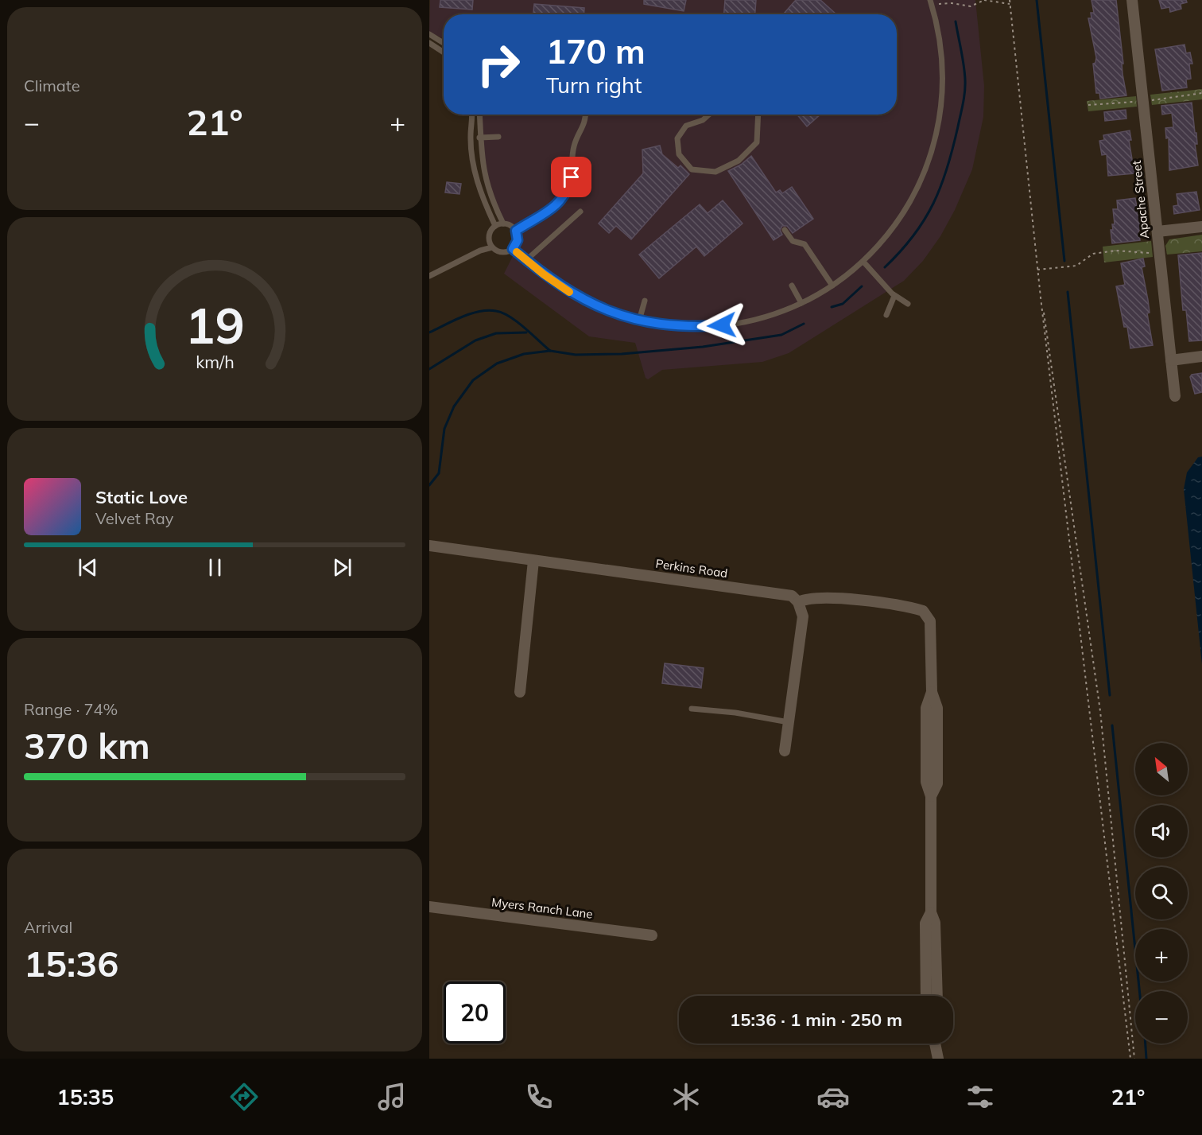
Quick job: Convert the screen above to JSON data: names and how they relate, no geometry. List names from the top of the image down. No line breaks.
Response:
{"streets":{"street":["Apache Street","Perkins Road","Myers Ranch Lane"]},"north":"top left","page":{"tile":["Climate",["Range · 74%","370 km"],["Arrival","15:36"]],"turn":["170 m","Turn right"],"heat":["−","21°","+"],"song":["Static Love","Velvet Ray"],"map_buttons":["+","−"],"limit":"20","trip":"15:36 · 1 min · 250 m","tabs":["15:35","21°"],"gauge":["19","km/h"]}}
